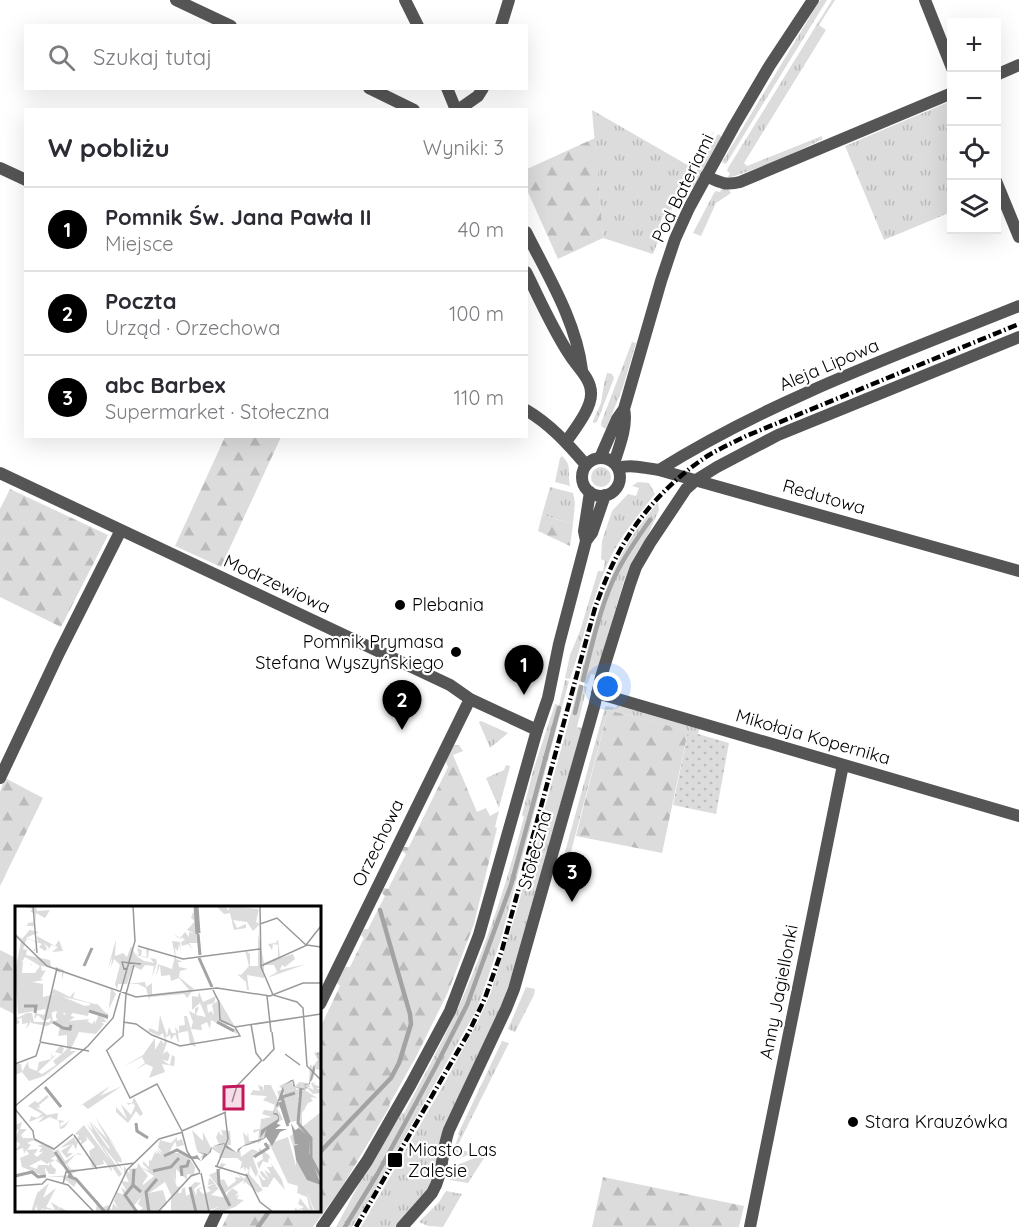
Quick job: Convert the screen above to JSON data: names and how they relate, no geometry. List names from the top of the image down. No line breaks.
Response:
{"streets":{"street":["Pod Bateriami","Aleja Lipowa","Redutowa","Modrzewiowa","Mikołaja Kopernika","Orzechowa","Stołeczna","Anny Jagiellonki"]},"crossings":[["Pod Bateriami","Redutowa"],["Aleja Lipowa","Redutowa"],["Redutowa","Stołeczna"],["Modrzewiowa","Orzechowa"],["Mikołaja Kopernika","Stołeczna"],["Mikołaja Kopernika","Anny Jagiellonki"]],"places":{"other":["Plebania","Pomnik Prymasa Stefana Wyszyńskiego","Stara Krauzówka"],"transit":["Miasto Las Zalesie"]},"page":{"map_buttons":["+","−"],"search":"Szukaj tutaj","heading":["W pobliżu","Wyniki: 3"],"list":[{"mark":"1","name":"Pomnik Św. Jana Pawła II","note":"Miejsce","value":"40 m"},{"mark":"2","name":"Poczta","note":"Urząd · Orzechowa","value":"100 m"},{"mark":"3","name":"abc Barbex","note":"Supermarket · Stołeczna","value":"110 m"}],"pins":["1","2","3"]}}
